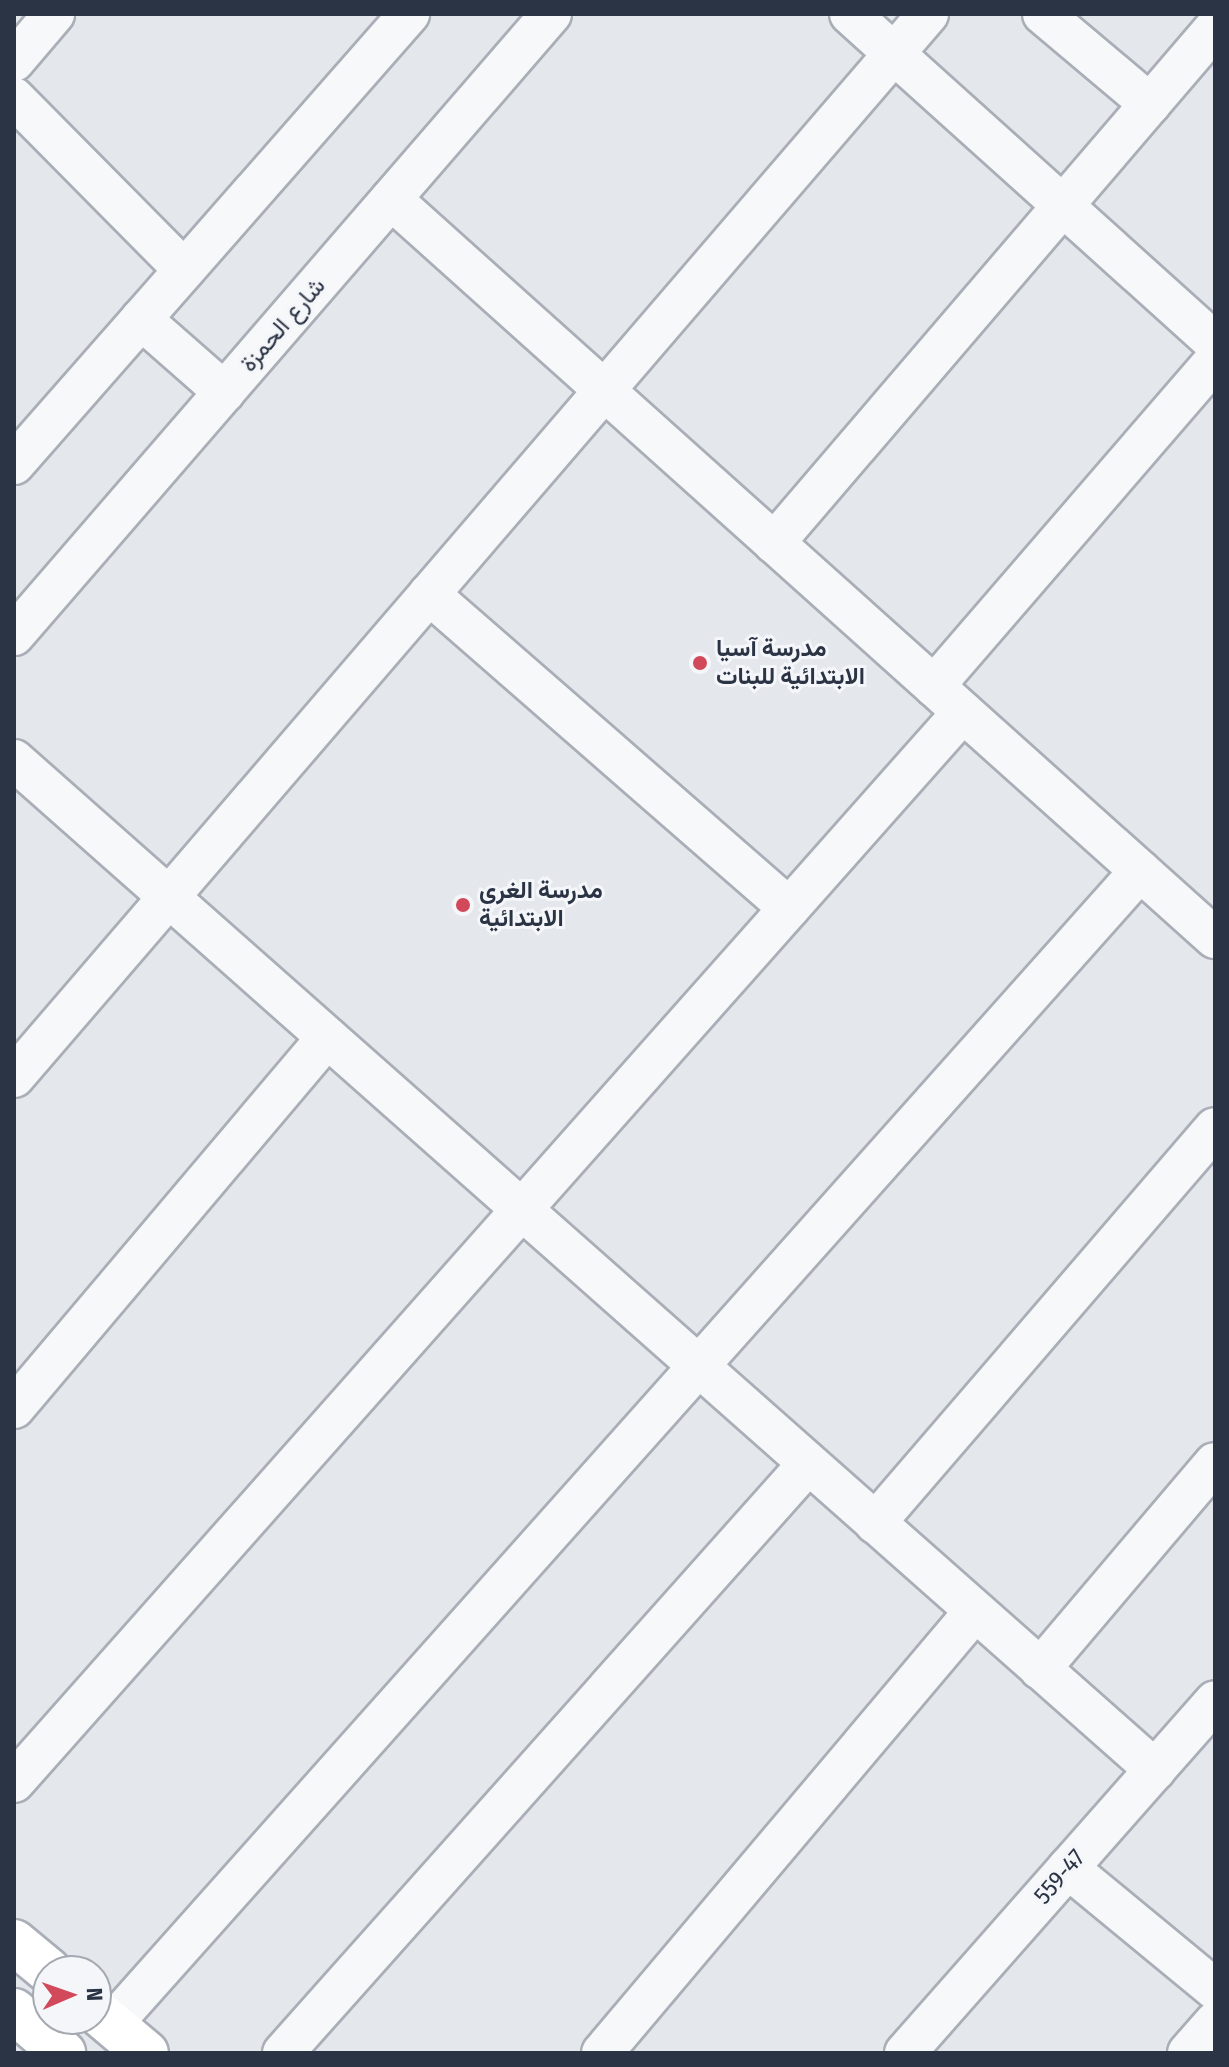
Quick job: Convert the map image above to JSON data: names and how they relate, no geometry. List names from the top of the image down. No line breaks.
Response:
{"streets":{"street":["شارع الحمزة","559-47"]},"places":["مدرسة آسيا الابتدائية للبنات","مدرسة الغري الابتدائية"],"north":"right"}
